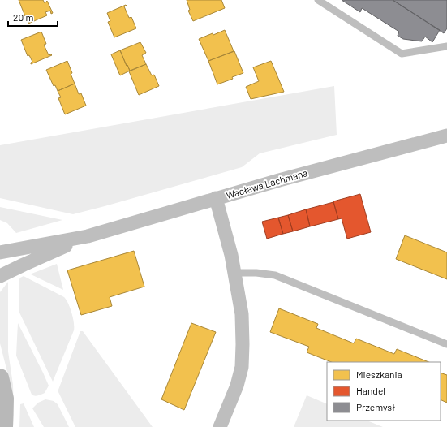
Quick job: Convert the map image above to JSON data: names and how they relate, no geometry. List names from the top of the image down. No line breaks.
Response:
{"streets":{"street":["Wacława Lachmana"]},"legend":["Mieszkania","Handel","Przemysł"],"scale_bar":"20 m"}
